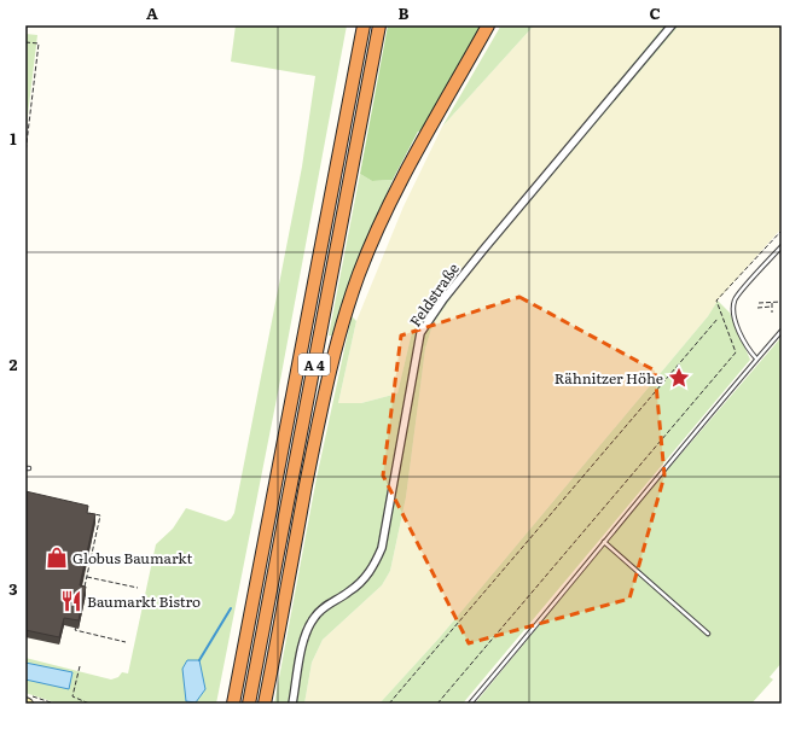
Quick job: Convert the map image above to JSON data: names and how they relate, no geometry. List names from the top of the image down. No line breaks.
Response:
{"streets":{"highway":["A 4"],"street":["Feldstraße"]},"places":{"place":["Rähnitzer Höhe"],"shop":["Globus Baumarkt"],"restaurant":["Baumarkt Bistro"]},"grid":{"columns":["A","B","C"],"rows":["1","2","3"]}}
